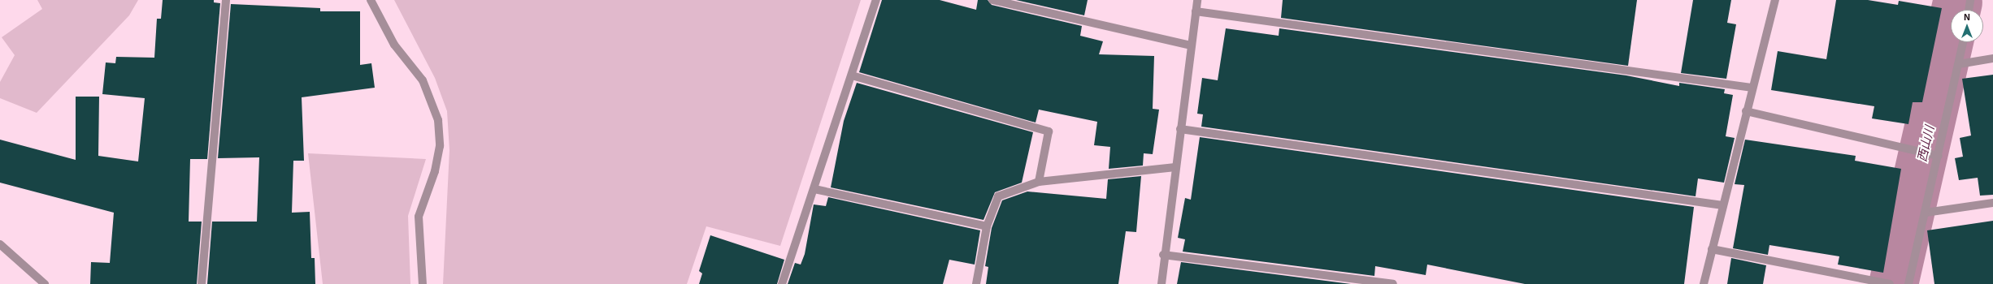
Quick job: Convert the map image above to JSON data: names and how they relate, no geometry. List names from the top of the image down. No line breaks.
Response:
{"water":["西山川"],"north":"top"}
